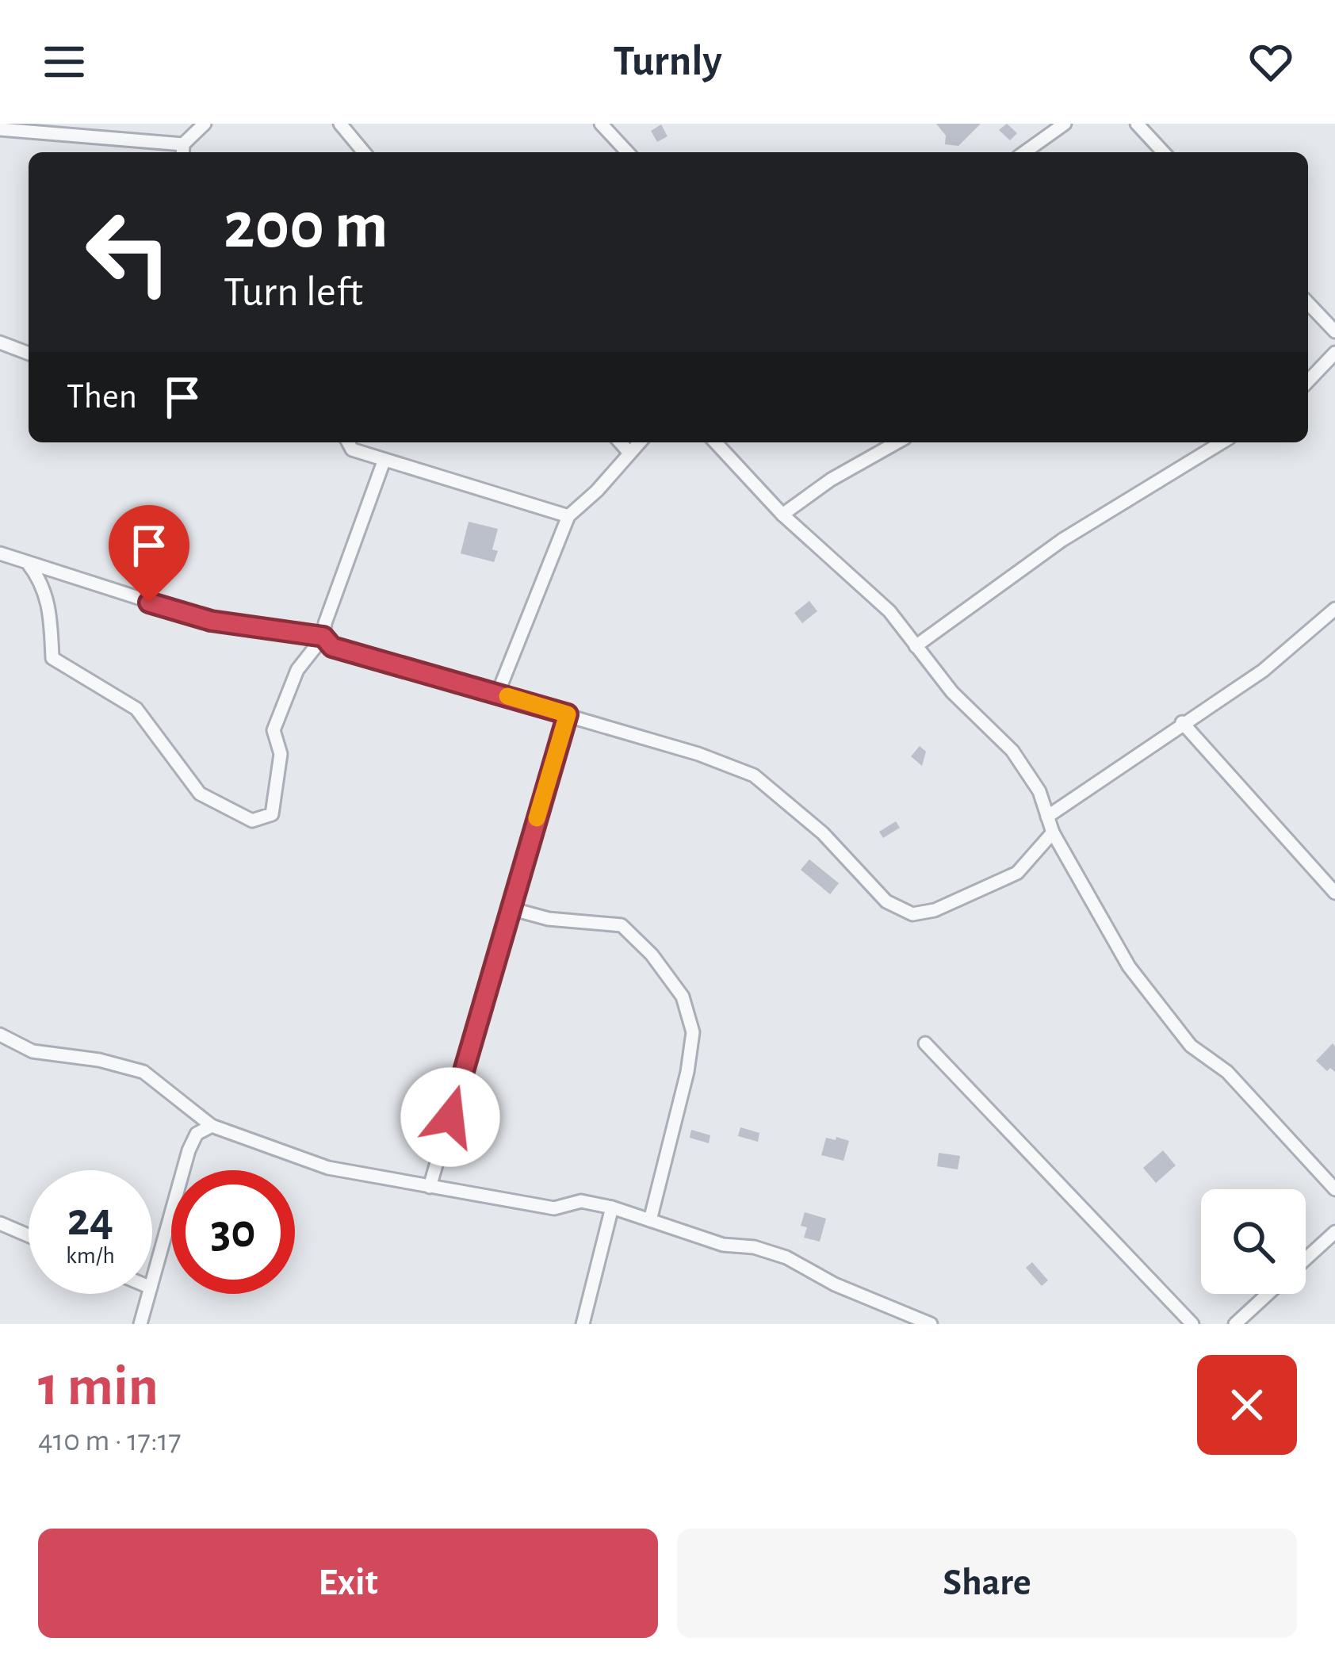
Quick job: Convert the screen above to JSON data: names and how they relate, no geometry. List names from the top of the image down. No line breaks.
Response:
{"page":{"header":"Turnly","turn":["200 m","Turn left"],"then":"Then","speed":"24 km/h","limit":"30","heading":["1 min","410 m · 17:17"],"buttons":["Exit","Share"]}}
